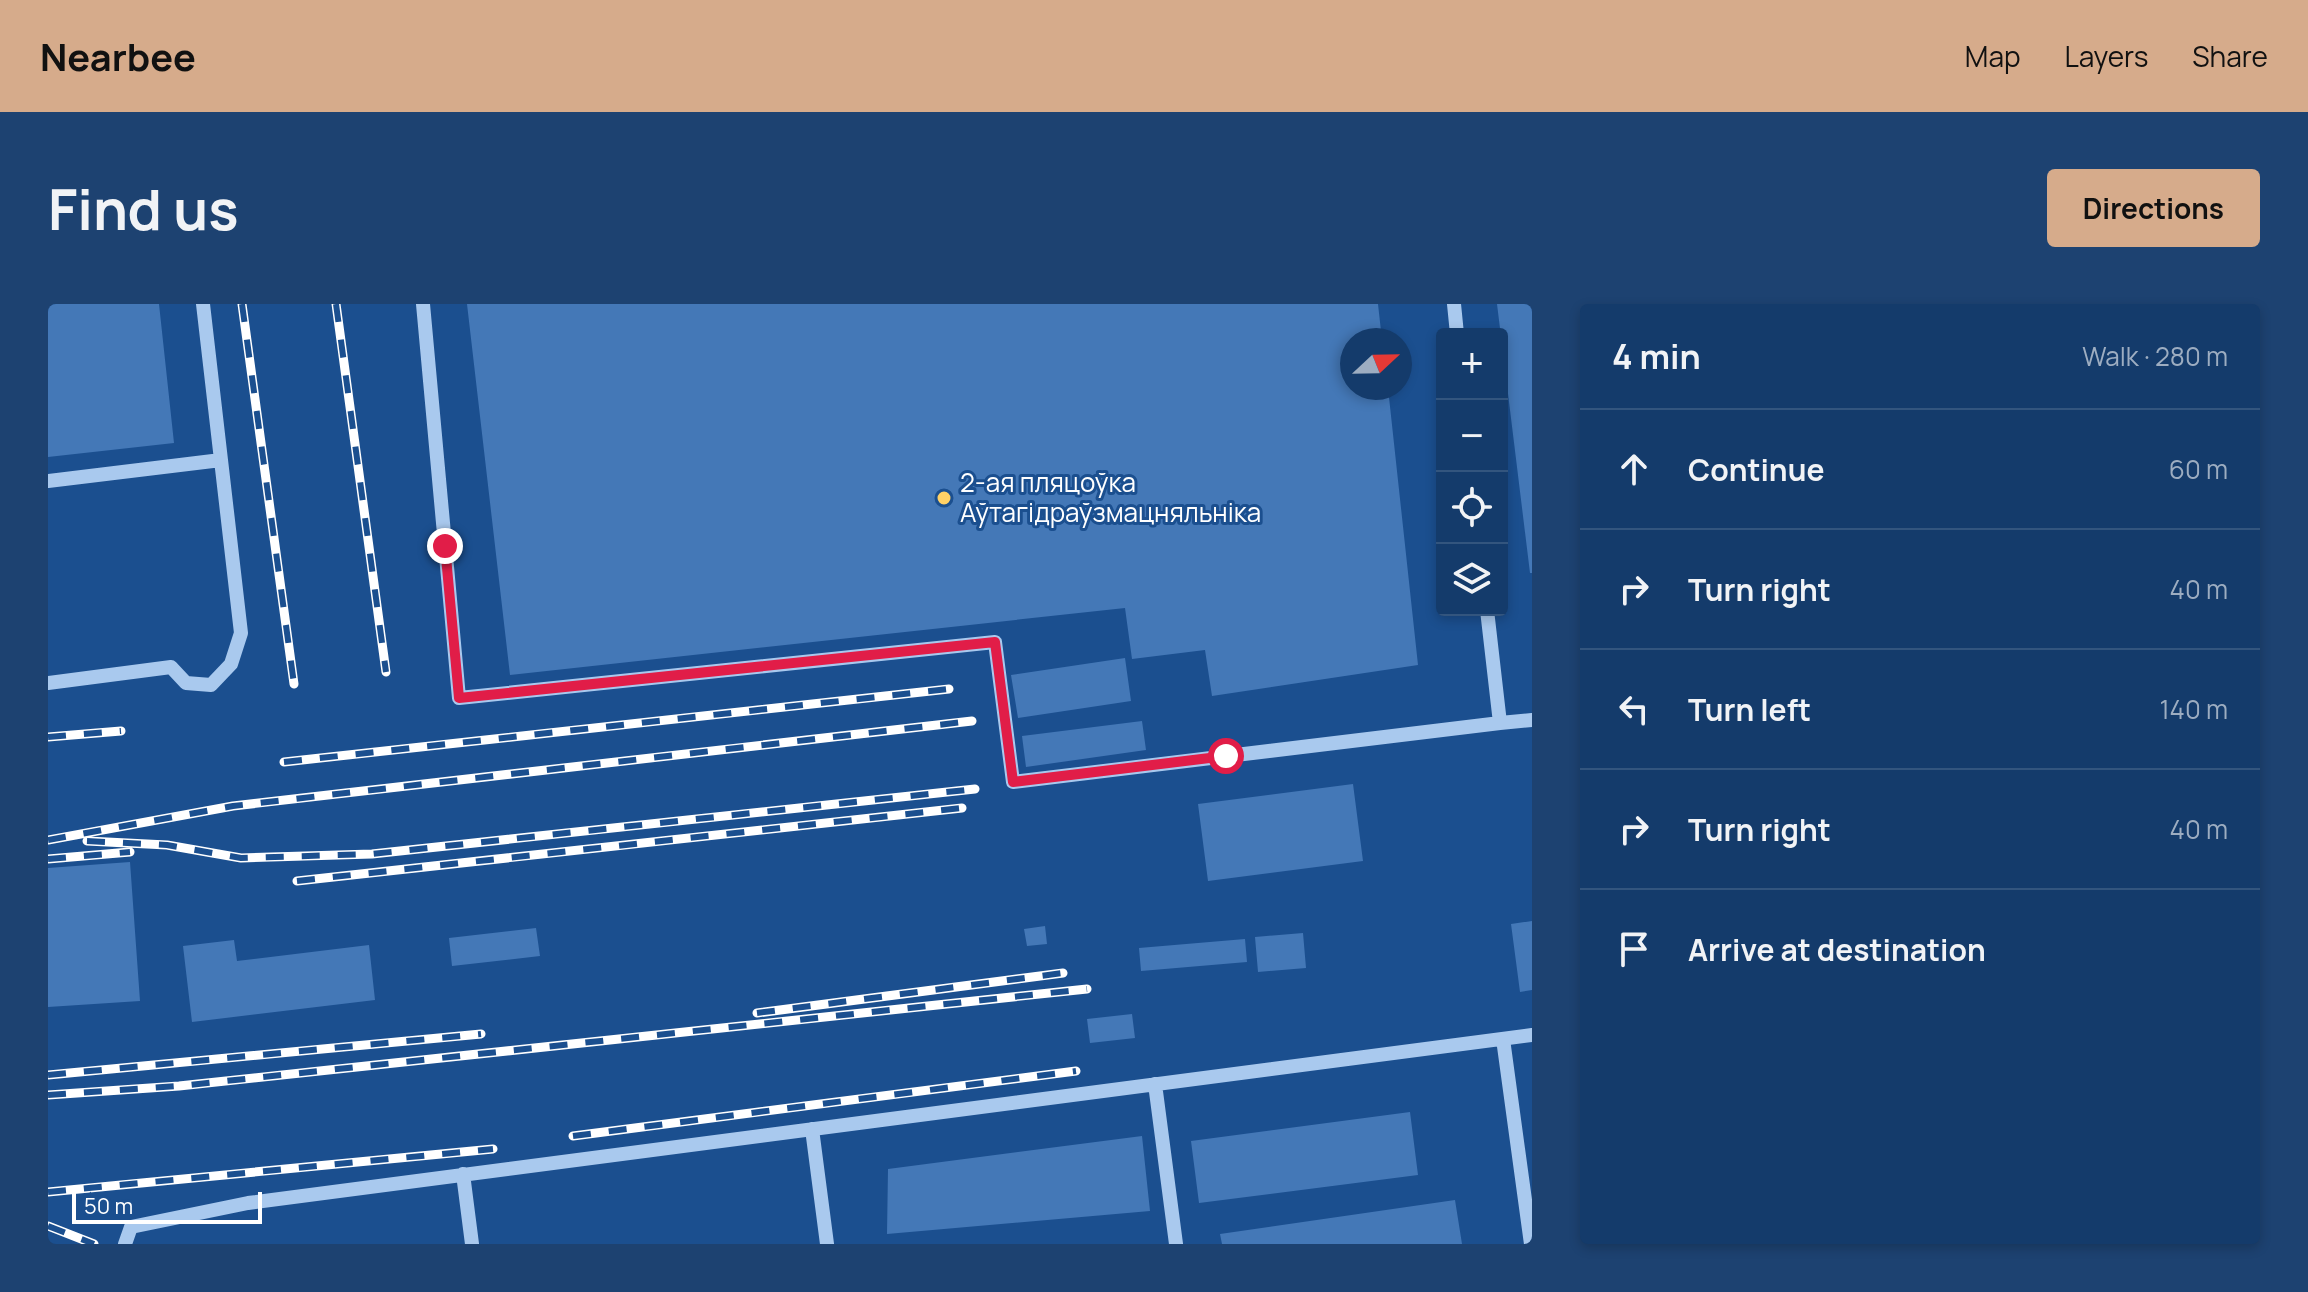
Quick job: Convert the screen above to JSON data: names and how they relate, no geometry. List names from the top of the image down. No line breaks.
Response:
{"places":["2-ая пляцоўка Аўтагідраўзмацняльніка"],"scale_bar":"50 m","north":"right","page":{"header":"Nearbee","nav":["Map","Layers","Share"],"buttons":"Directions","title":"Find us","heading":["4 min","Walk · 280 m"],"map_buttons":["+","−"],"list":[["Continue","60 m"],["Turn right","40 m"],["Turn left","140 m"],["Turn right","40 m"],"Arrive at destination"],"scale":"50 m"}}
